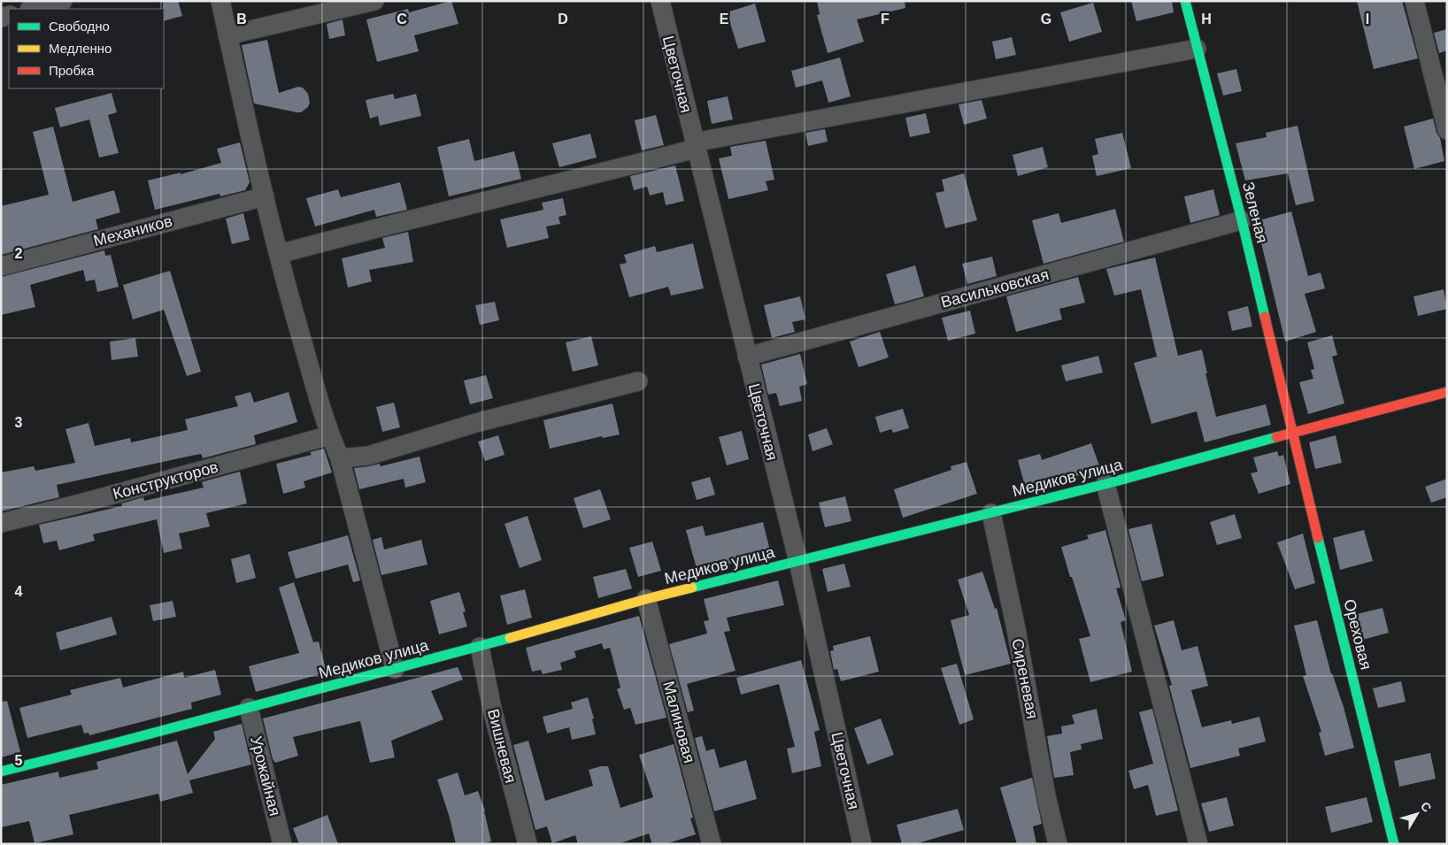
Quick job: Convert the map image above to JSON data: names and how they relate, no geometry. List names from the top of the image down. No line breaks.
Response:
{"streets":{"street":["Цветочная","Зеленая","Механиков","Васильковская","Медиков улица","Конструкторов","Ореховая","Сиреневая","Малиновая","Вишневая","Урожайная"]},"crossings":[["Цветочная","Васильковская"],["Цветочная","Медиков улица"],["Зеленая","Васильковская"],["Зеленая","Медиков улица"],["Зеленая","Ореховая"],["Медиков улица","Ореховая"],["Медиков улица","Сиреневая"],["Медиков улица","Малиновая"],["Медиков улица","Вишневая"],["Медиков улица","Урожайная"]],"legend":["Свободно","Медленно","Пробка"],"north":"top right","grid":{"columns":["B","C","D","E","F","G","H","I"],"rows":["2","3","4","5"]}}
